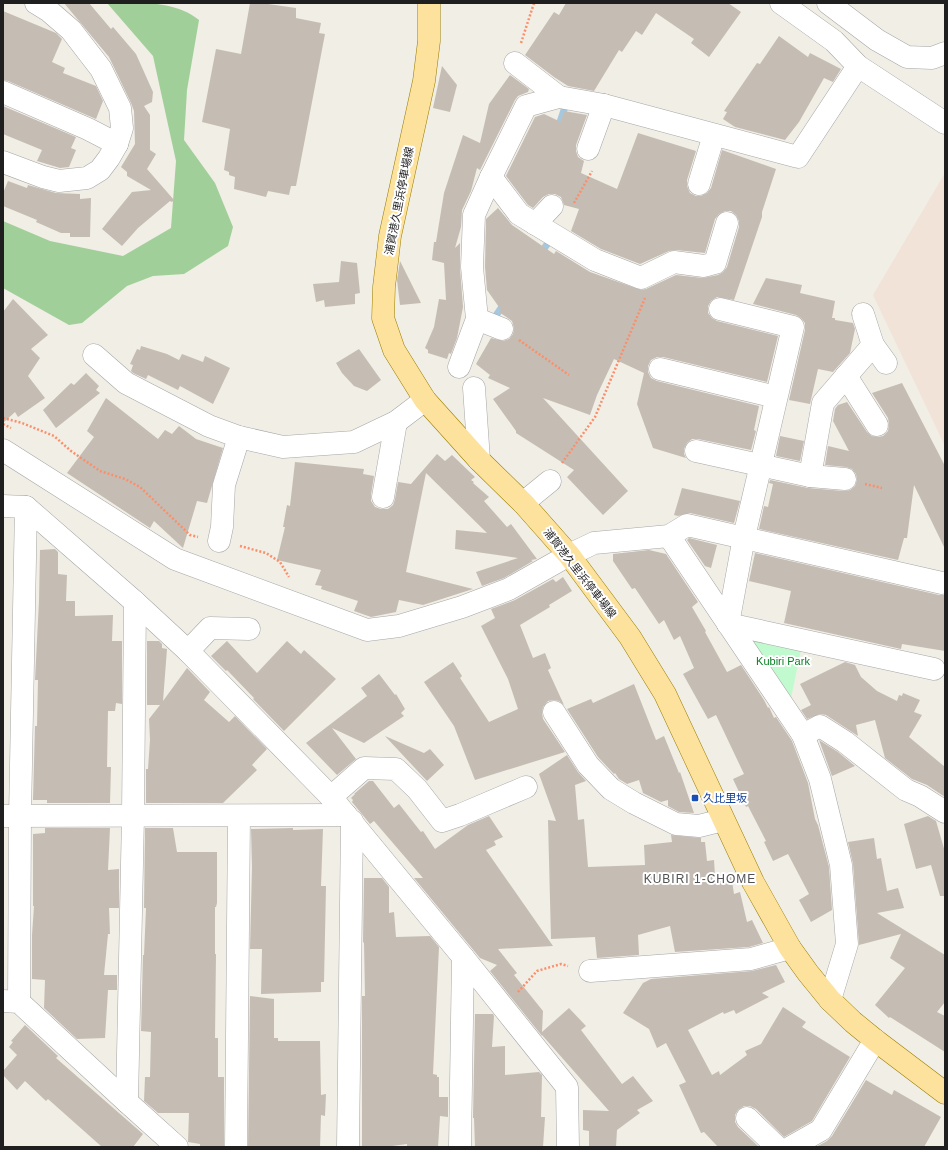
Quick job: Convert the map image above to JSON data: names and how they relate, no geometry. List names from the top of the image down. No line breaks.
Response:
{"streets":{"main road":["浦賀港久里浜停車場線"]},"districts":["KUBIRI 1-CHOME"],"parks":["Kubiri Park"],"places":{"transit":["久比里坂"]}}
